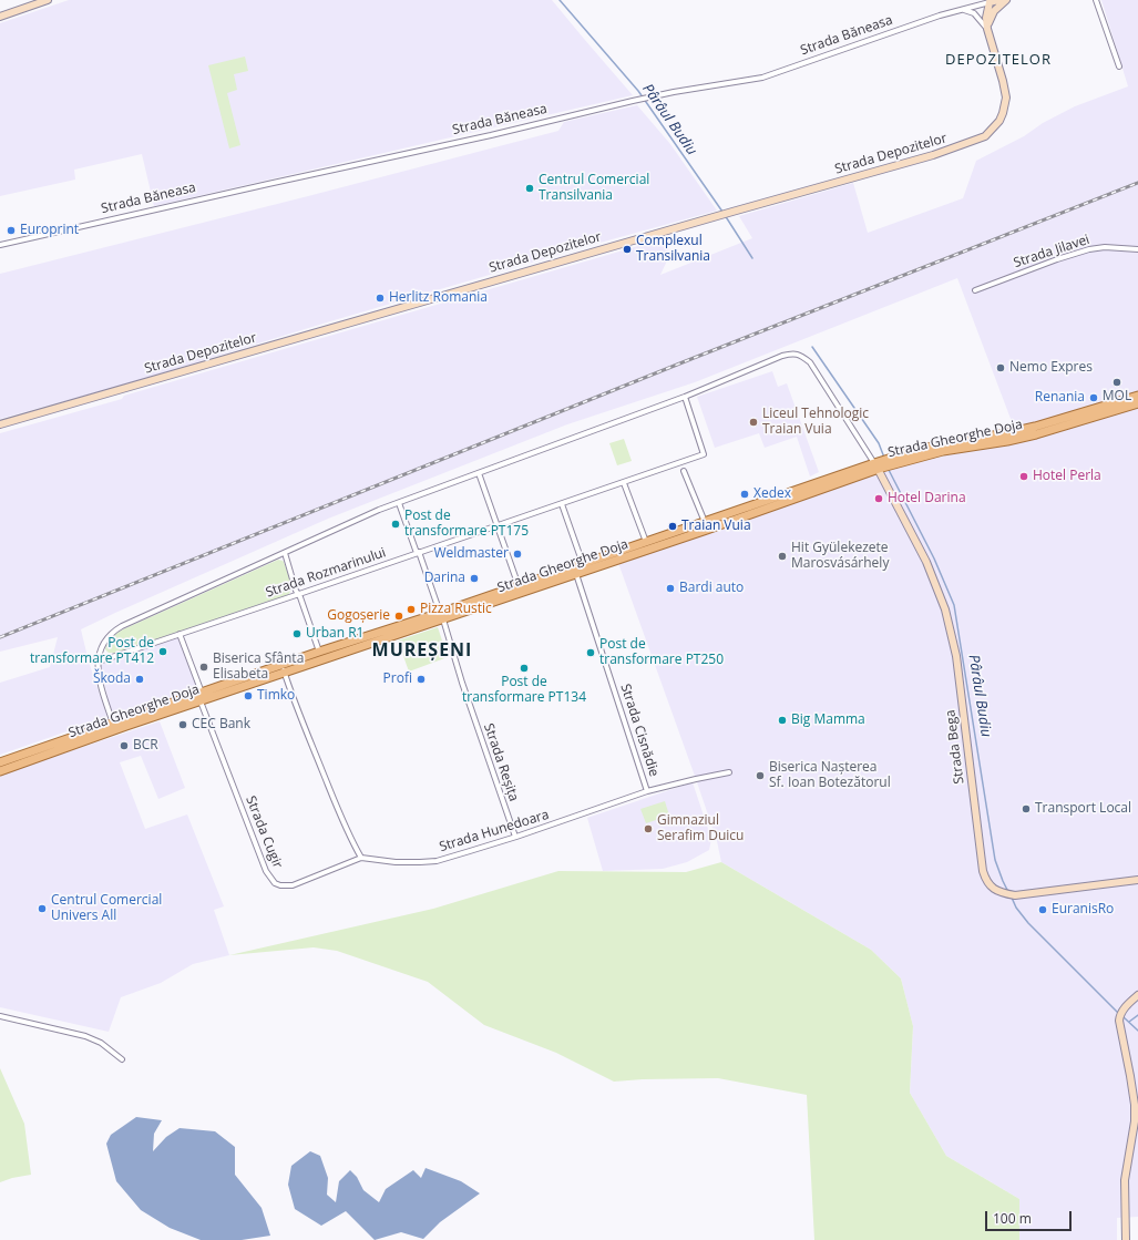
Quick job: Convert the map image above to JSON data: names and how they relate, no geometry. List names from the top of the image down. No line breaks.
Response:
{"streets":{"main road":["Strada Gheorghe Doja"],"street":["Strada Băneasa","Strada Depozitelor","Strada Jilavei","Strada Rozmarinului","Strada Cisnădie","Strada Bega","Strada Reșița","Strada Hunedoara","Strada Cugir"]},"crossings":[["Strada Băneasa","Strada Depozitelor"],["Strada Gheorghe Doja","Strada Cisnădie"],["Strada Gheorghe Doja","Strada Bega"],["Strada Gheorghe Doja","Strada Reșița"],["Strada Gheorghe Doja","Strada Cugir"],["Strada Rozmarinului","Strada Reșița"],["Strada Rozmarinului","Strada Cugir"],["Strada Cisnădie","Strada Hunedoara"],["Strada Reșița","Strada Hunedoara"],["Strada Hunedoara","Strada Cugir"]],"districts":["DEPOZITELOR","MUREȘENI"],"water":["Pârâul Budiu"],"places":["Centrul Comercial Transilvania","Europrint","Complexul Transilvania","Herlitz Romania","Nemo Expres","MOL","Renania","Liceul Tehnologic Traian Vuia","Hotel Perla","Xedex","Hotel Darina","Post de transformare PT175","Traian Vuia","Weldmaster","Hit Gyülekezete Marosvásárhely","Darina","Bardi auto","Pizza Rustic","Gogoșerie","Urban R1","Post de transformare PT412","Post de transformare PT250","Biserica Sfânta Elisabeta","Post de transformare PT134","Škoda","Profi","Timko","Big Mamma","CEC Bank","BCR","Biserica Nașterea Sf. Ioan Botezătorul","Transport Local","Gimnaziul Serafim Duicu","Centrul Comercial Univers All","EuranisRo"],"scale_bar":"100 m"}
